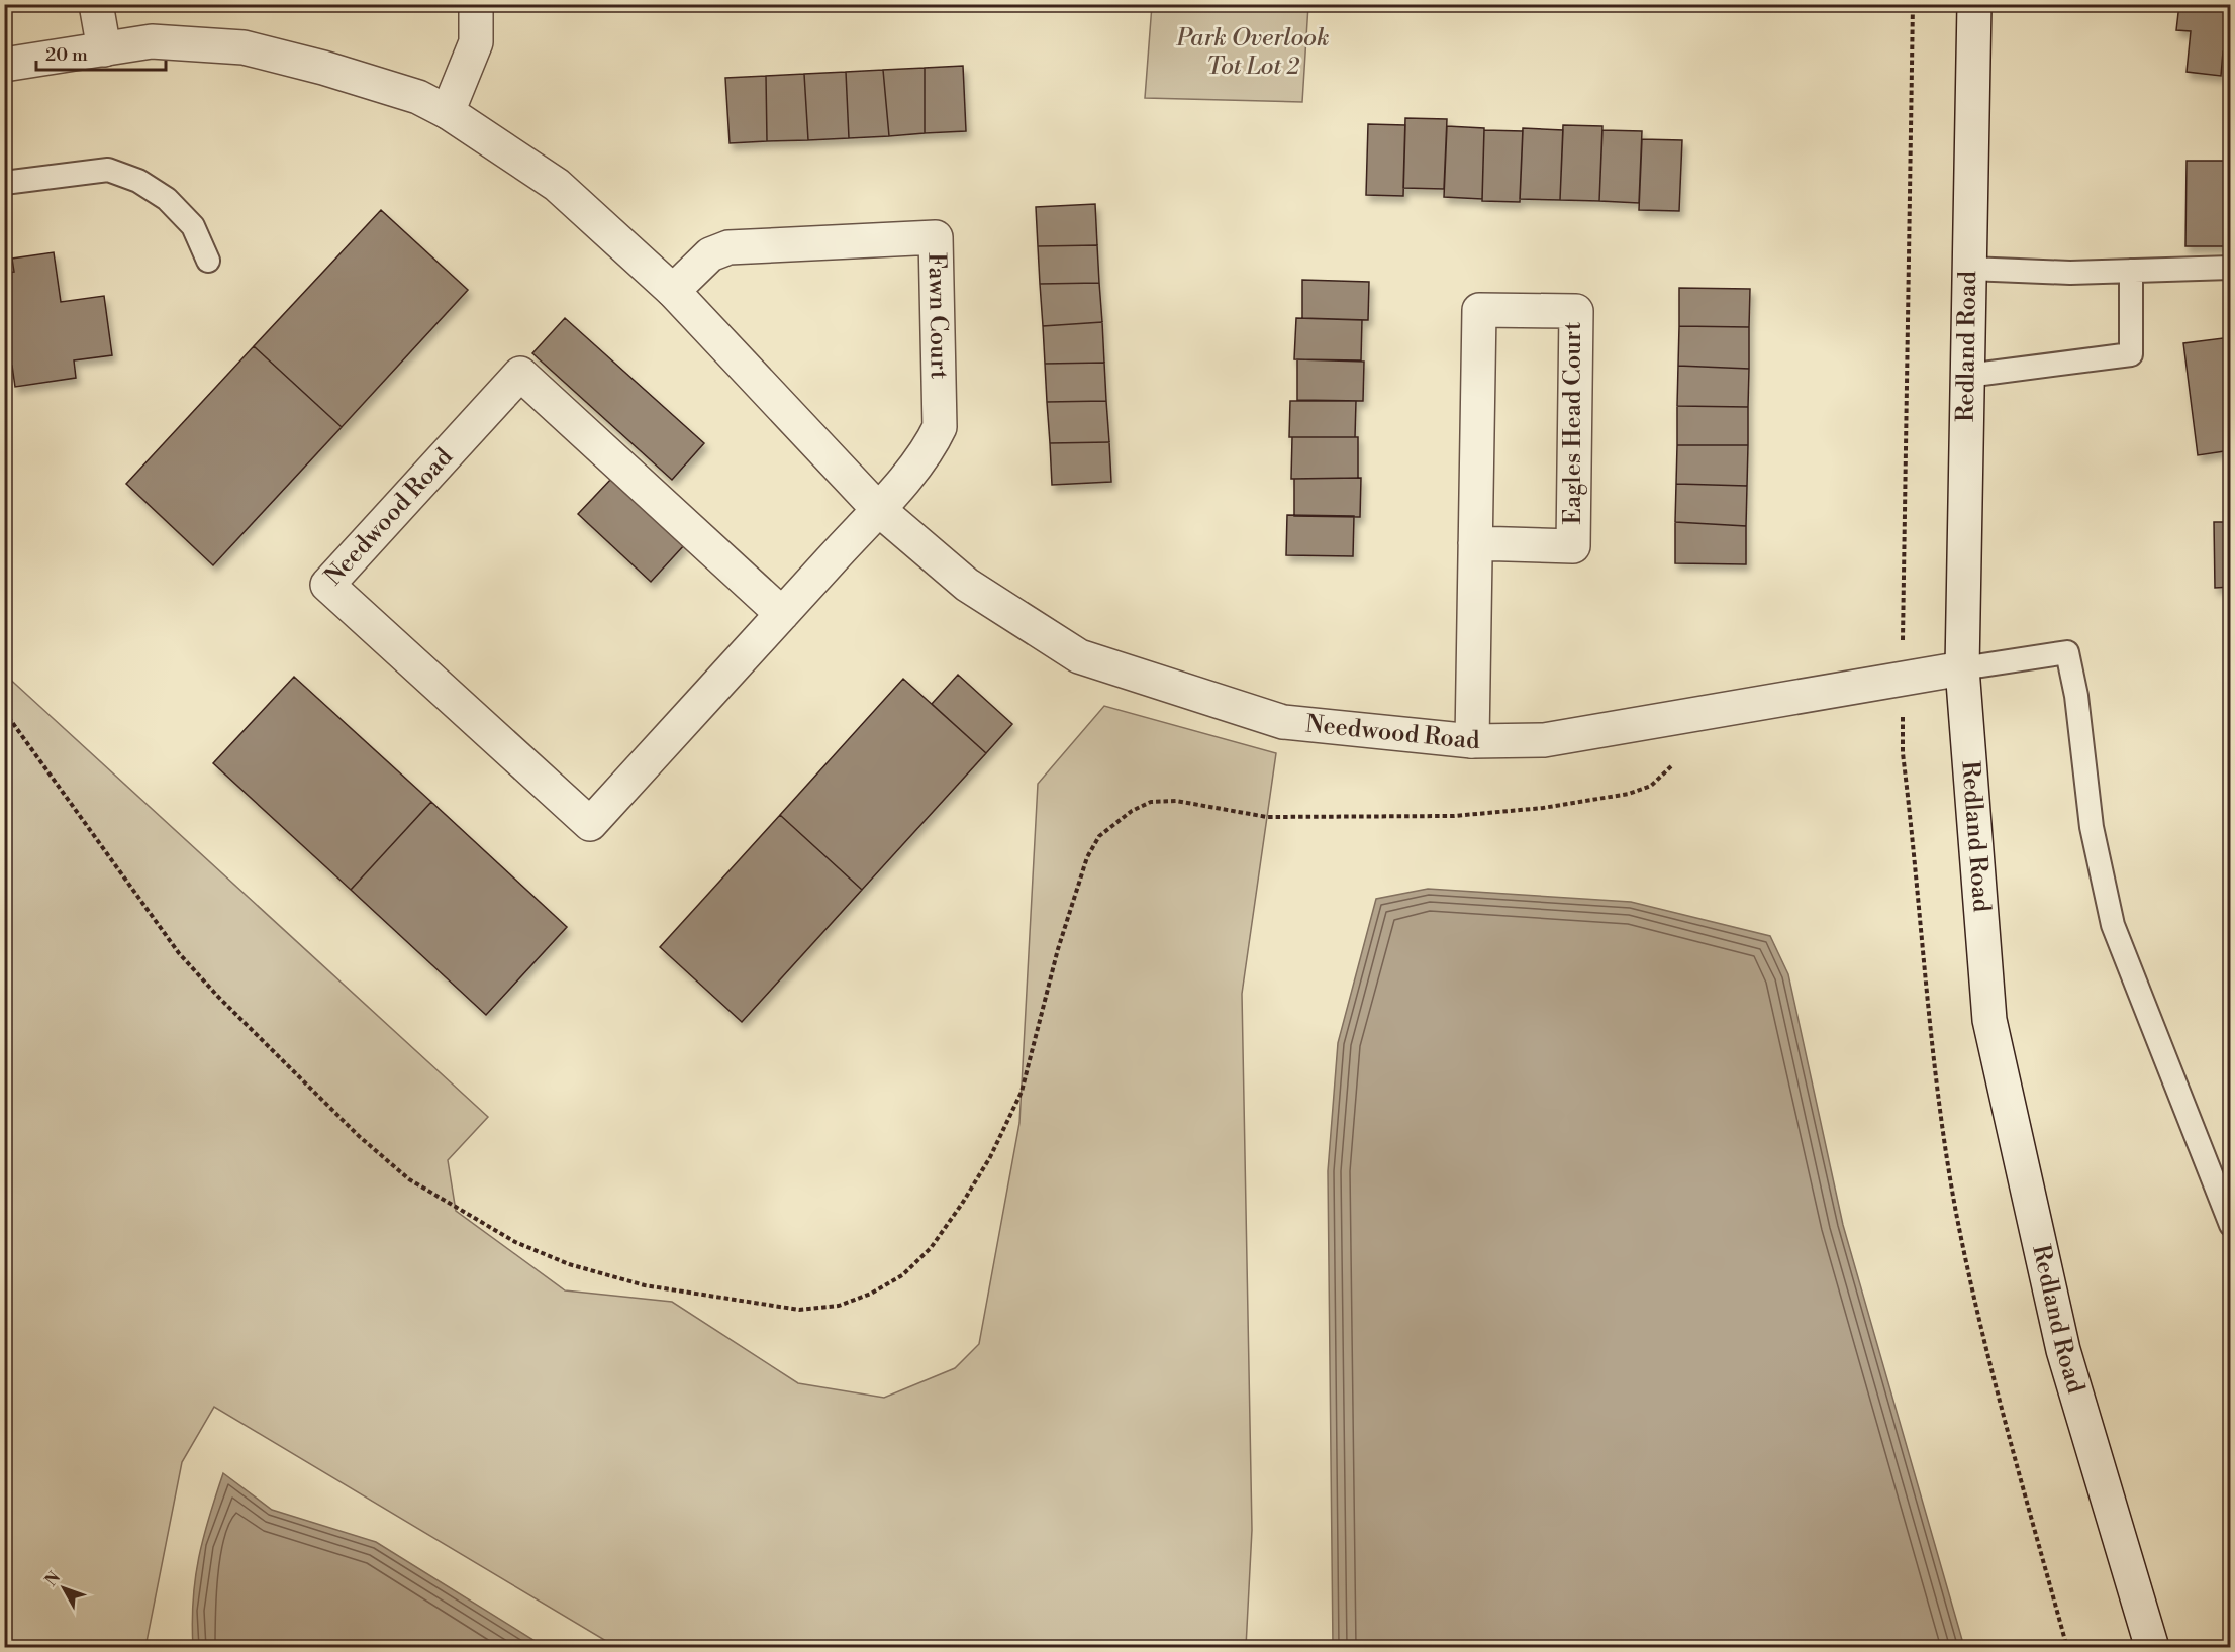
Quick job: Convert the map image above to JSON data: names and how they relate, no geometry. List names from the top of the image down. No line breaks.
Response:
{"streets":{"street":["Fawn Court","Redland Road","Eagles Head Court","Needwood Road"]},"crossings":[["Fawn Court","Needwood Road"],["Redland Road","Needwood Road"],["Eagles Head Court","Needwood Road"]],"parks":["Park Overlook Tot Lot 2"],"scale_bar":"20 m","north":"top left"}
